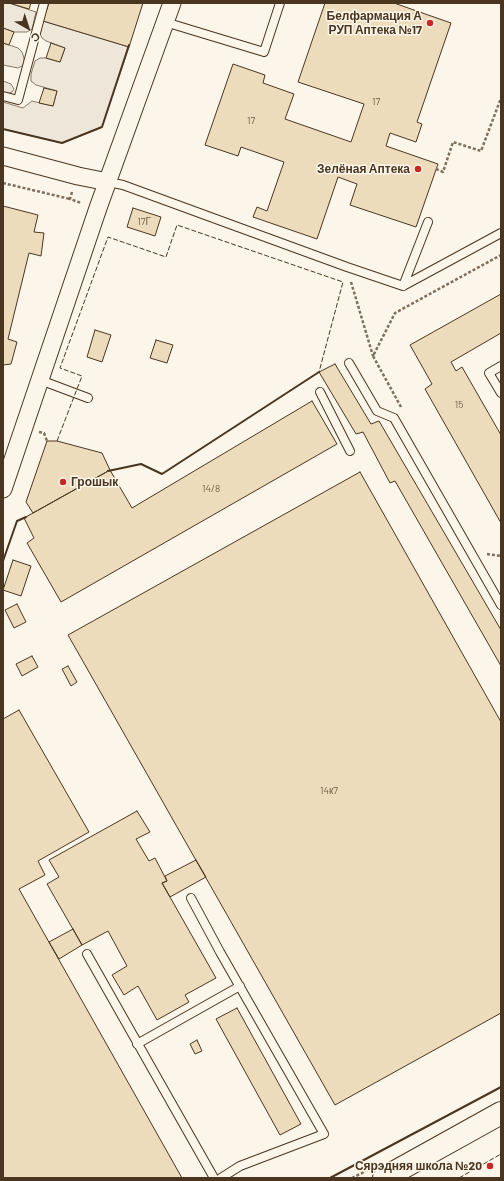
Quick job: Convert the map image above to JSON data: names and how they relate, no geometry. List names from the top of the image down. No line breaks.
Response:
{"places":["Белфармация А РУП Аптека №17","Зелёная Аптека","Грошык","Сярэдняя школа №20"],"house_numbers":["17","17","17Г","15","14/8","14к7"],"north":"bottom right"}
